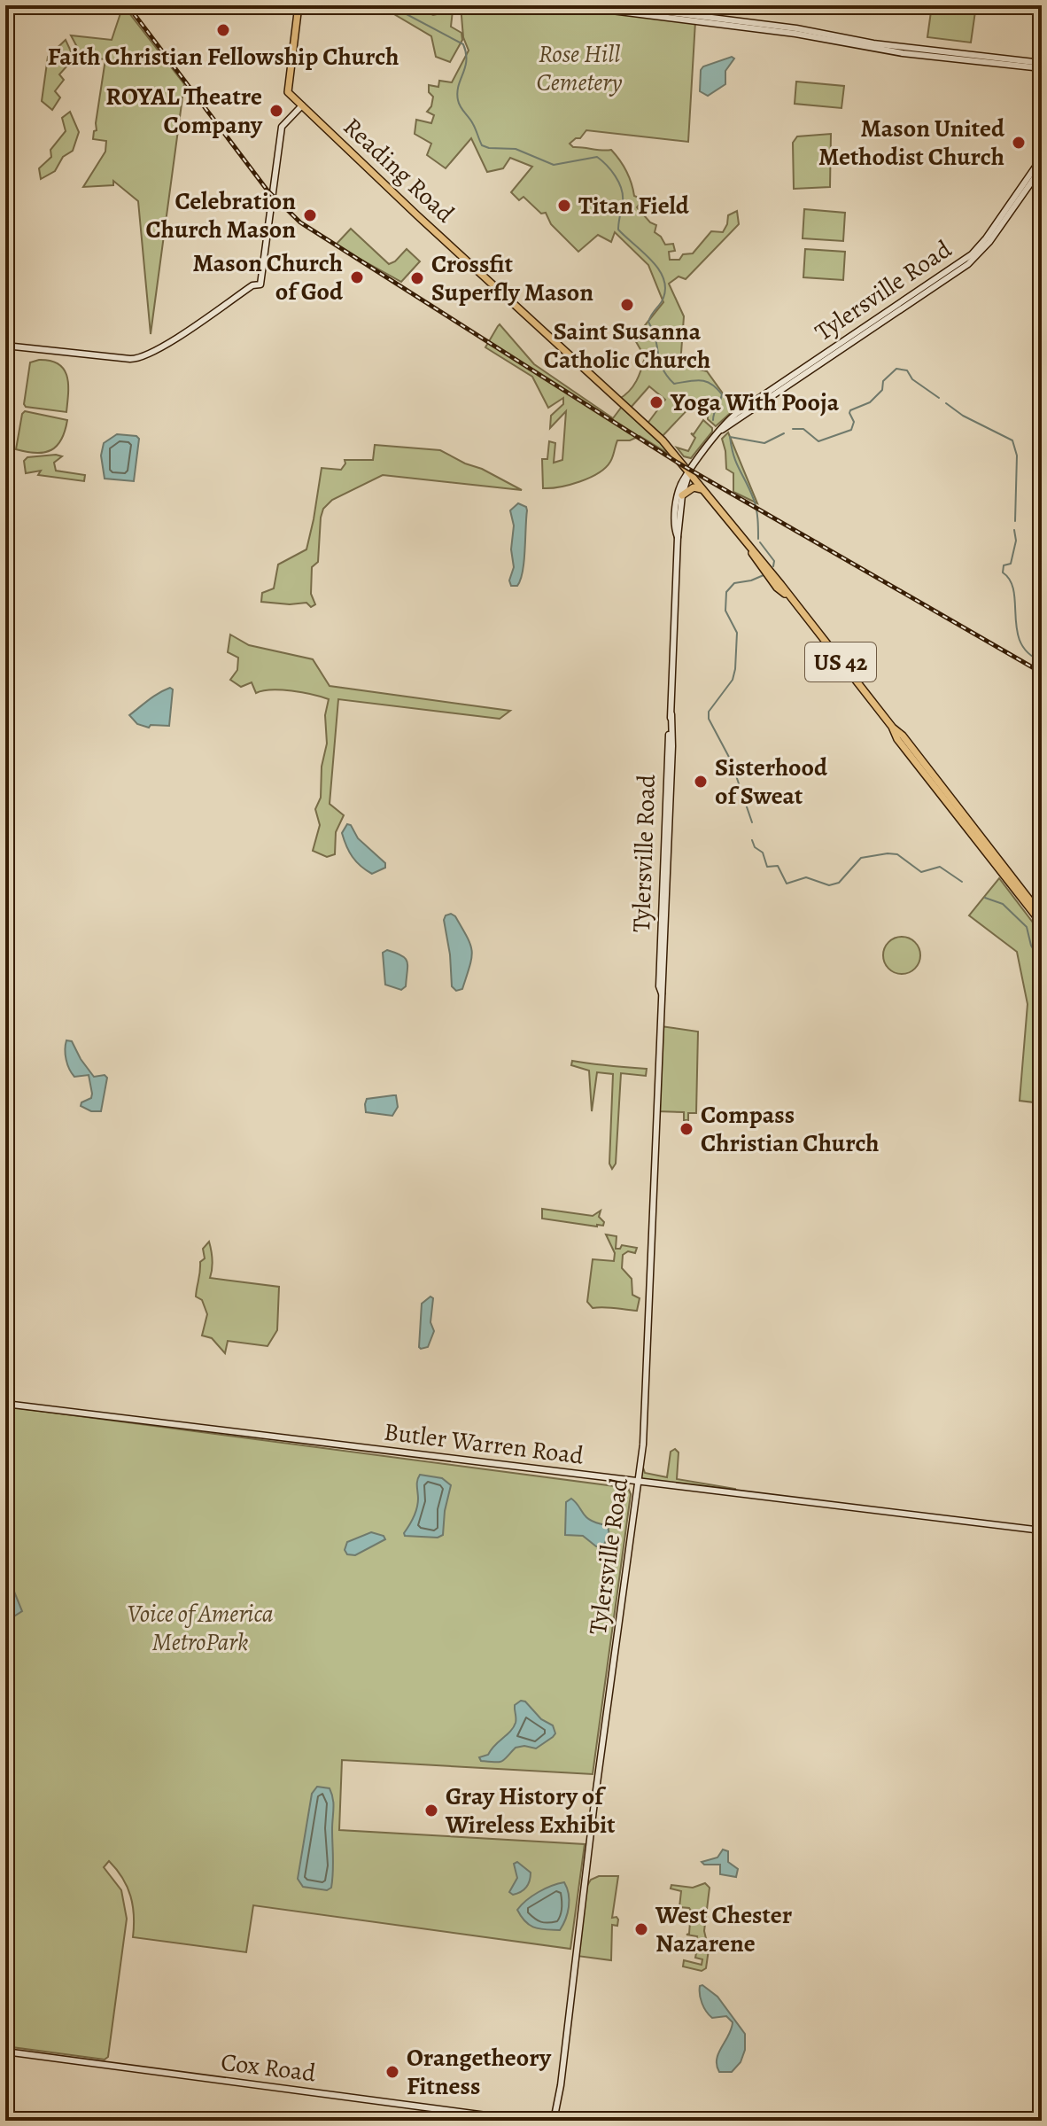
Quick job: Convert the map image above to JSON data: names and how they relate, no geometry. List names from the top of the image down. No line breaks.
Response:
{"streets":{"main road":["Reading Road","Tylersville Road","US 42","Butler Warren Road","Cox Road"]},"crossings":[["Reading Road","Tylersville Road"],["Tylersville Road","Butler Warren Road"]],"parks":["Rose Hill Cemetery","Voice of America MetroPark"],"places":["Faith Christian Fellowship Church","ROYAL Theatre Company","Mason United Methodist Church","Titan Field","Celebration Church Mason","Mason Church of God","Crossfit Superfly Mason","Saint Susanna Catholic Church","Yoga With Pooja","Sisterhood of Sweat","Compass Christian Church","Gray History of Wireless Exhibit","West Chester Nazarene","Orangetheory Fitness"]}
